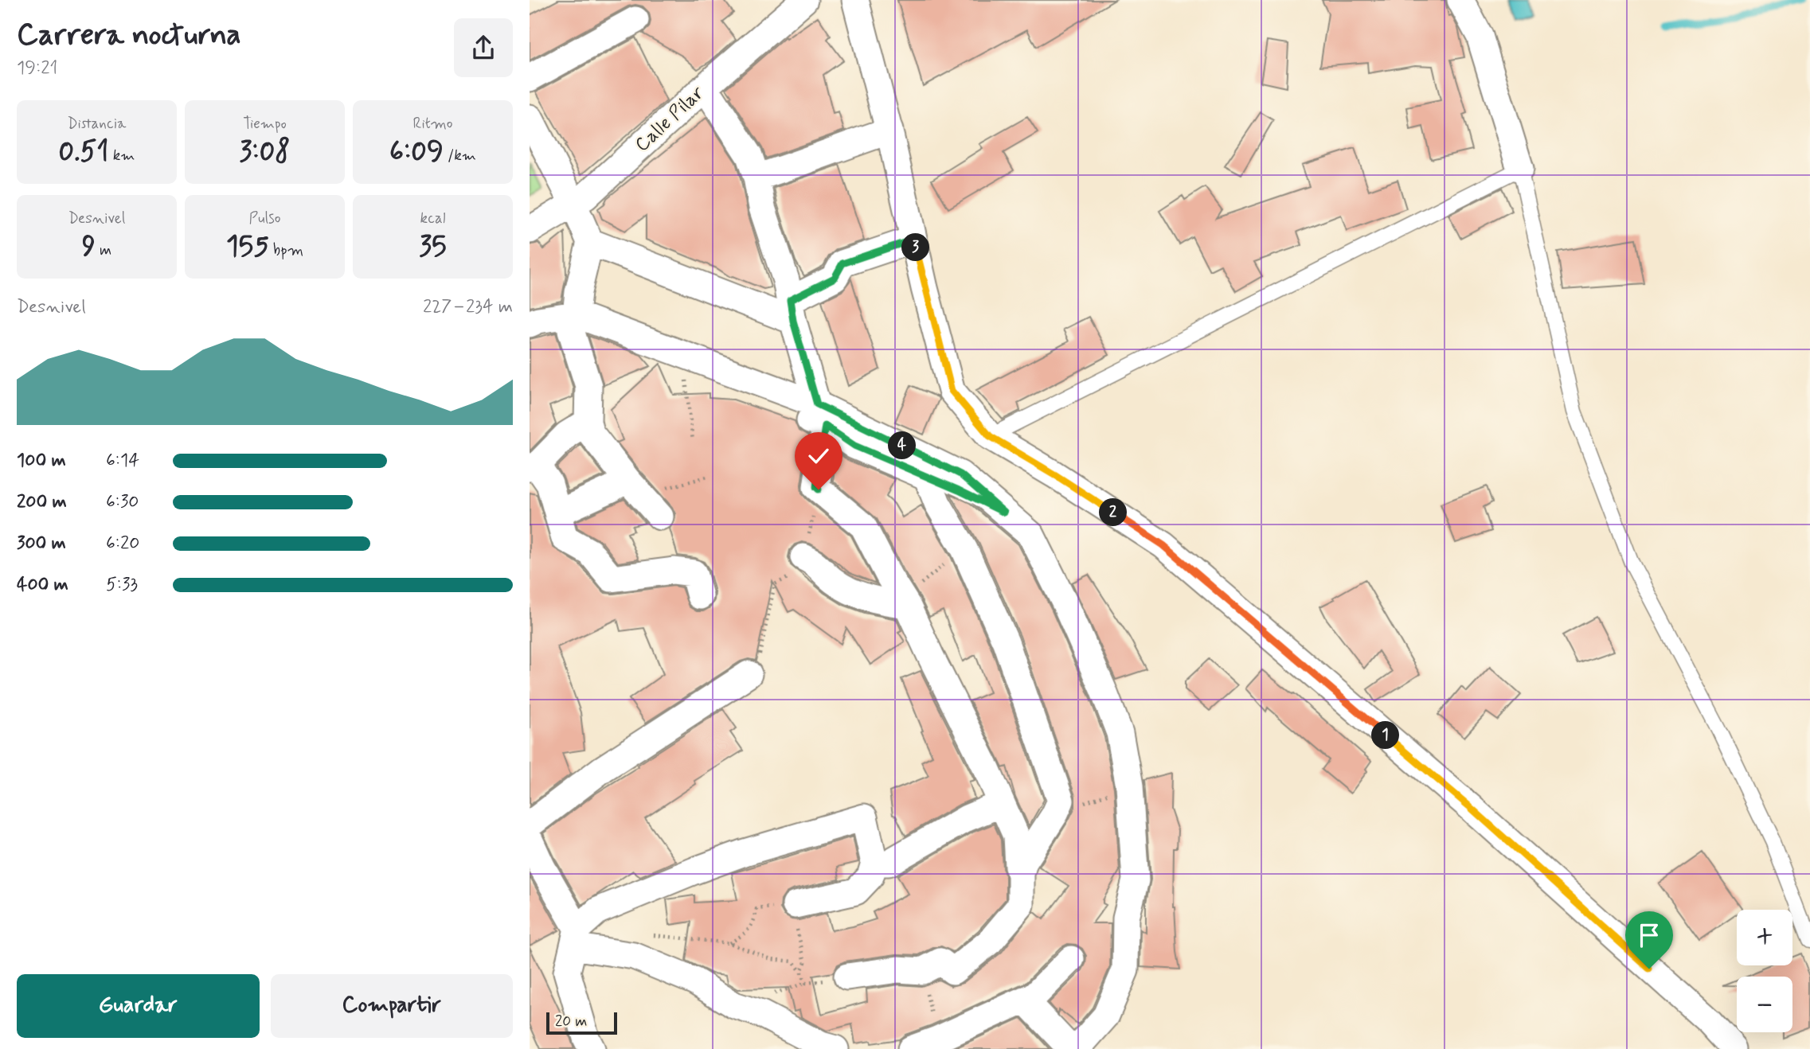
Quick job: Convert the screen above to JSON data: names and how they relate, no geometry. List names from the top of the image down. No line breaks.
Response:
{"streets":{"street":["Calle Pilar"]},"scale_bar":"20 m","page":{"heading":["Carrera nocturna","19:21"],"stats":[["Distancia","0.51 km"],["Tiempo","3:08"],["Ritmo","6:09 /km"],["Desnivel","9 m"],["Pulso","155 bpm"],["kcal","35"]],"pins":["3","4","2","1"],"chart":["Desnivel","227–234 m"],"list":[{"name":"100 m","note":"6:14"},{"name":"200 m","note":"6:30"},{"name":"300 m","note":"6:20"},{"name":"400 m","note":"5:33"}],"map_buttons":["+","−"],"buttons":["Guardar","Compartir"],"scale":"20 m"}}
